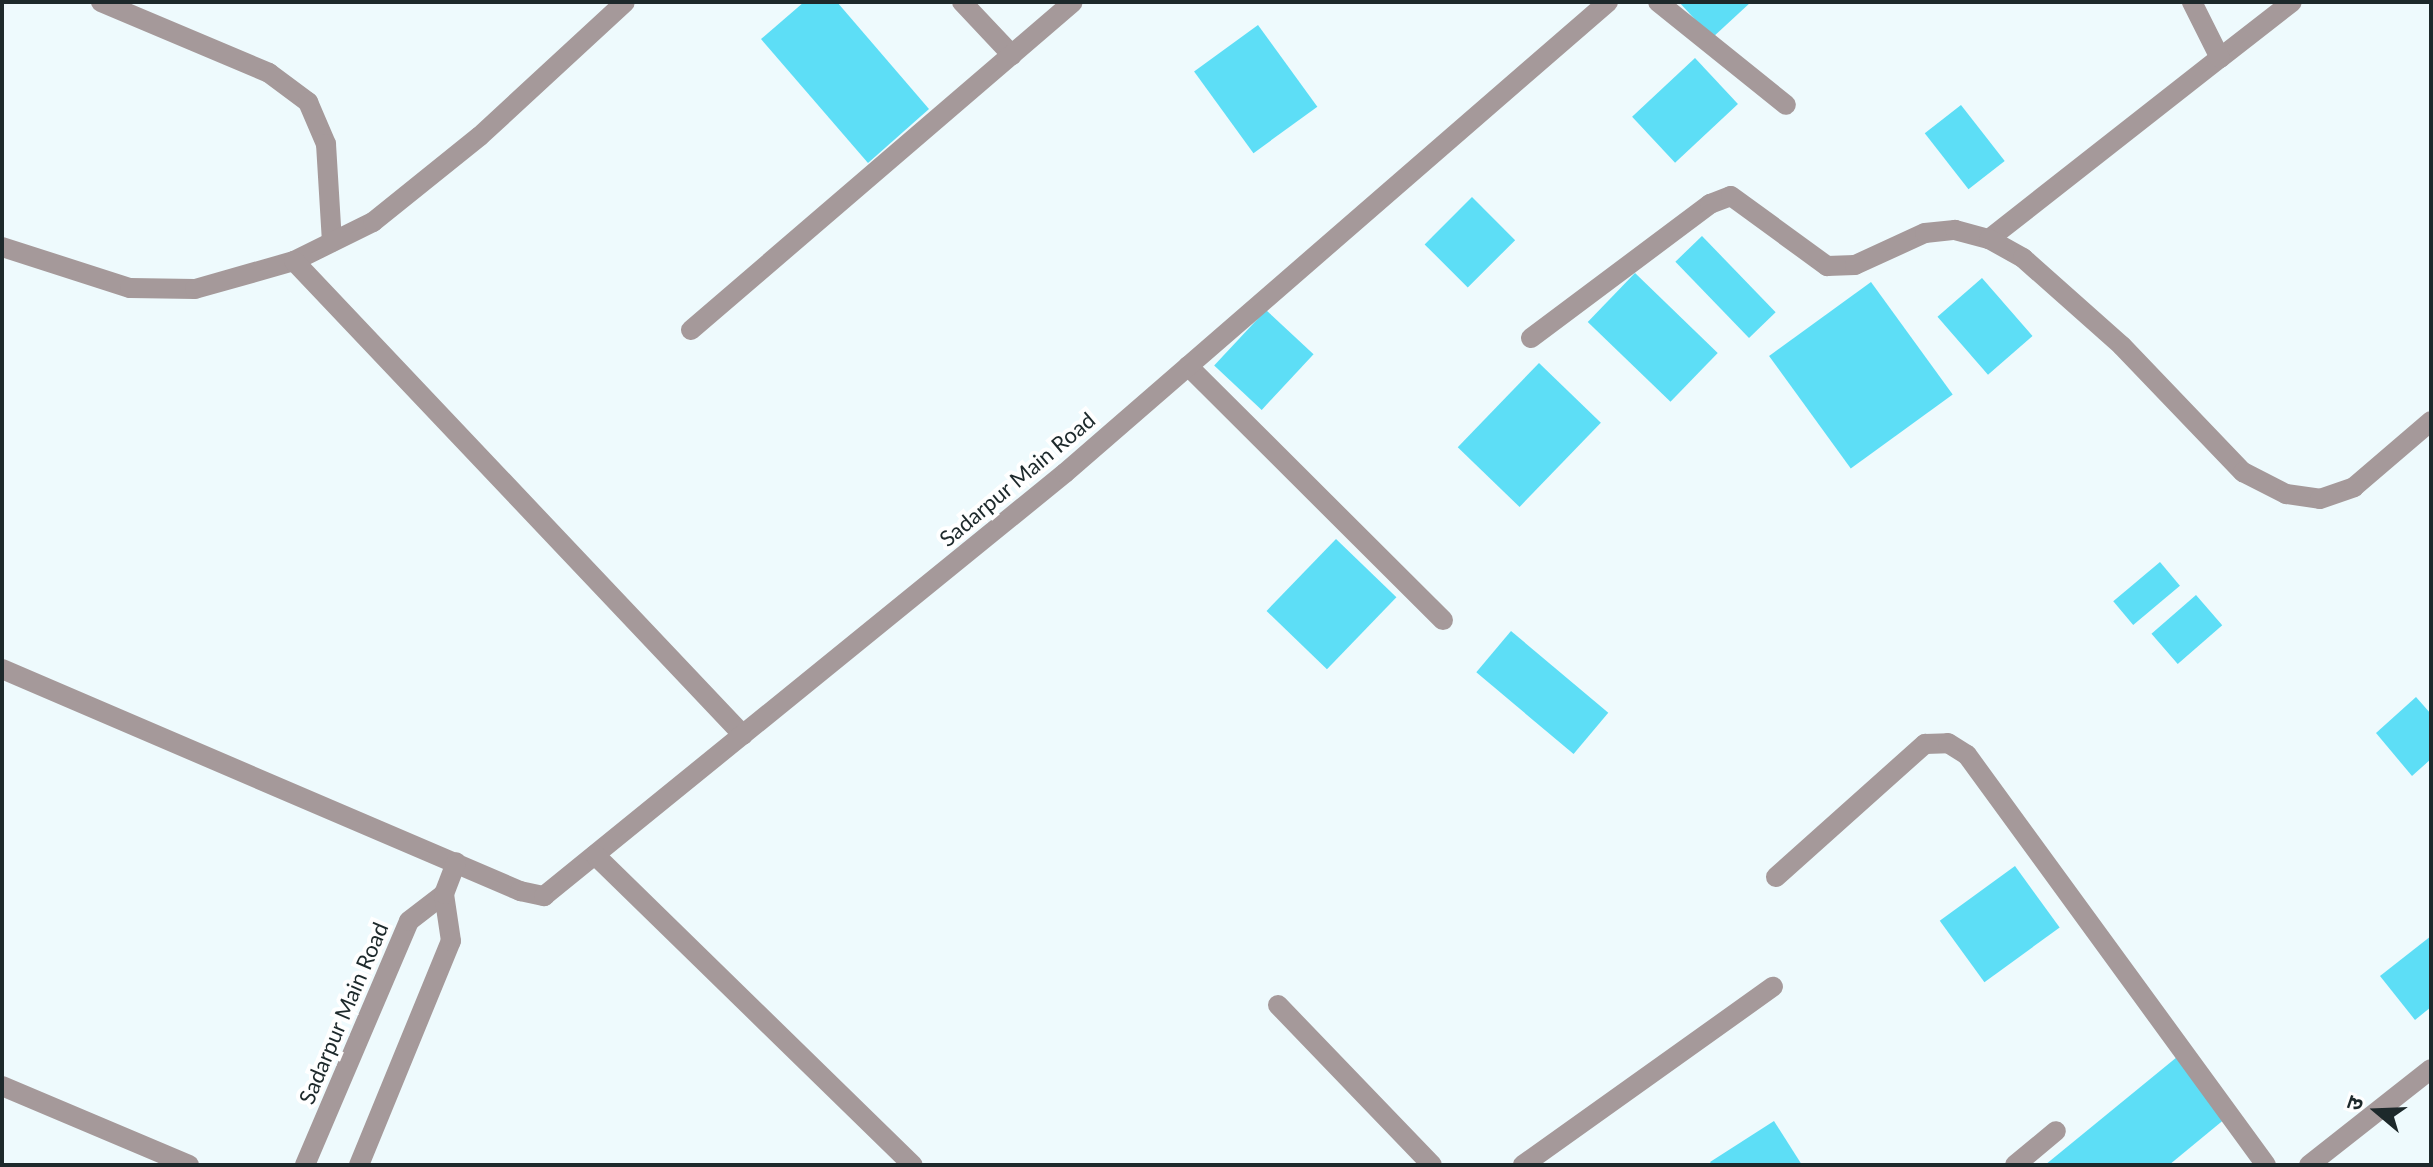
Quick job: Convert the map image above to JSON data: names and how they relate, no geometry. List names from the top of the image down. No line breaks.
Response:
{"streets":{"street":["Sadarpur Main Road"]},"north":"left"}
